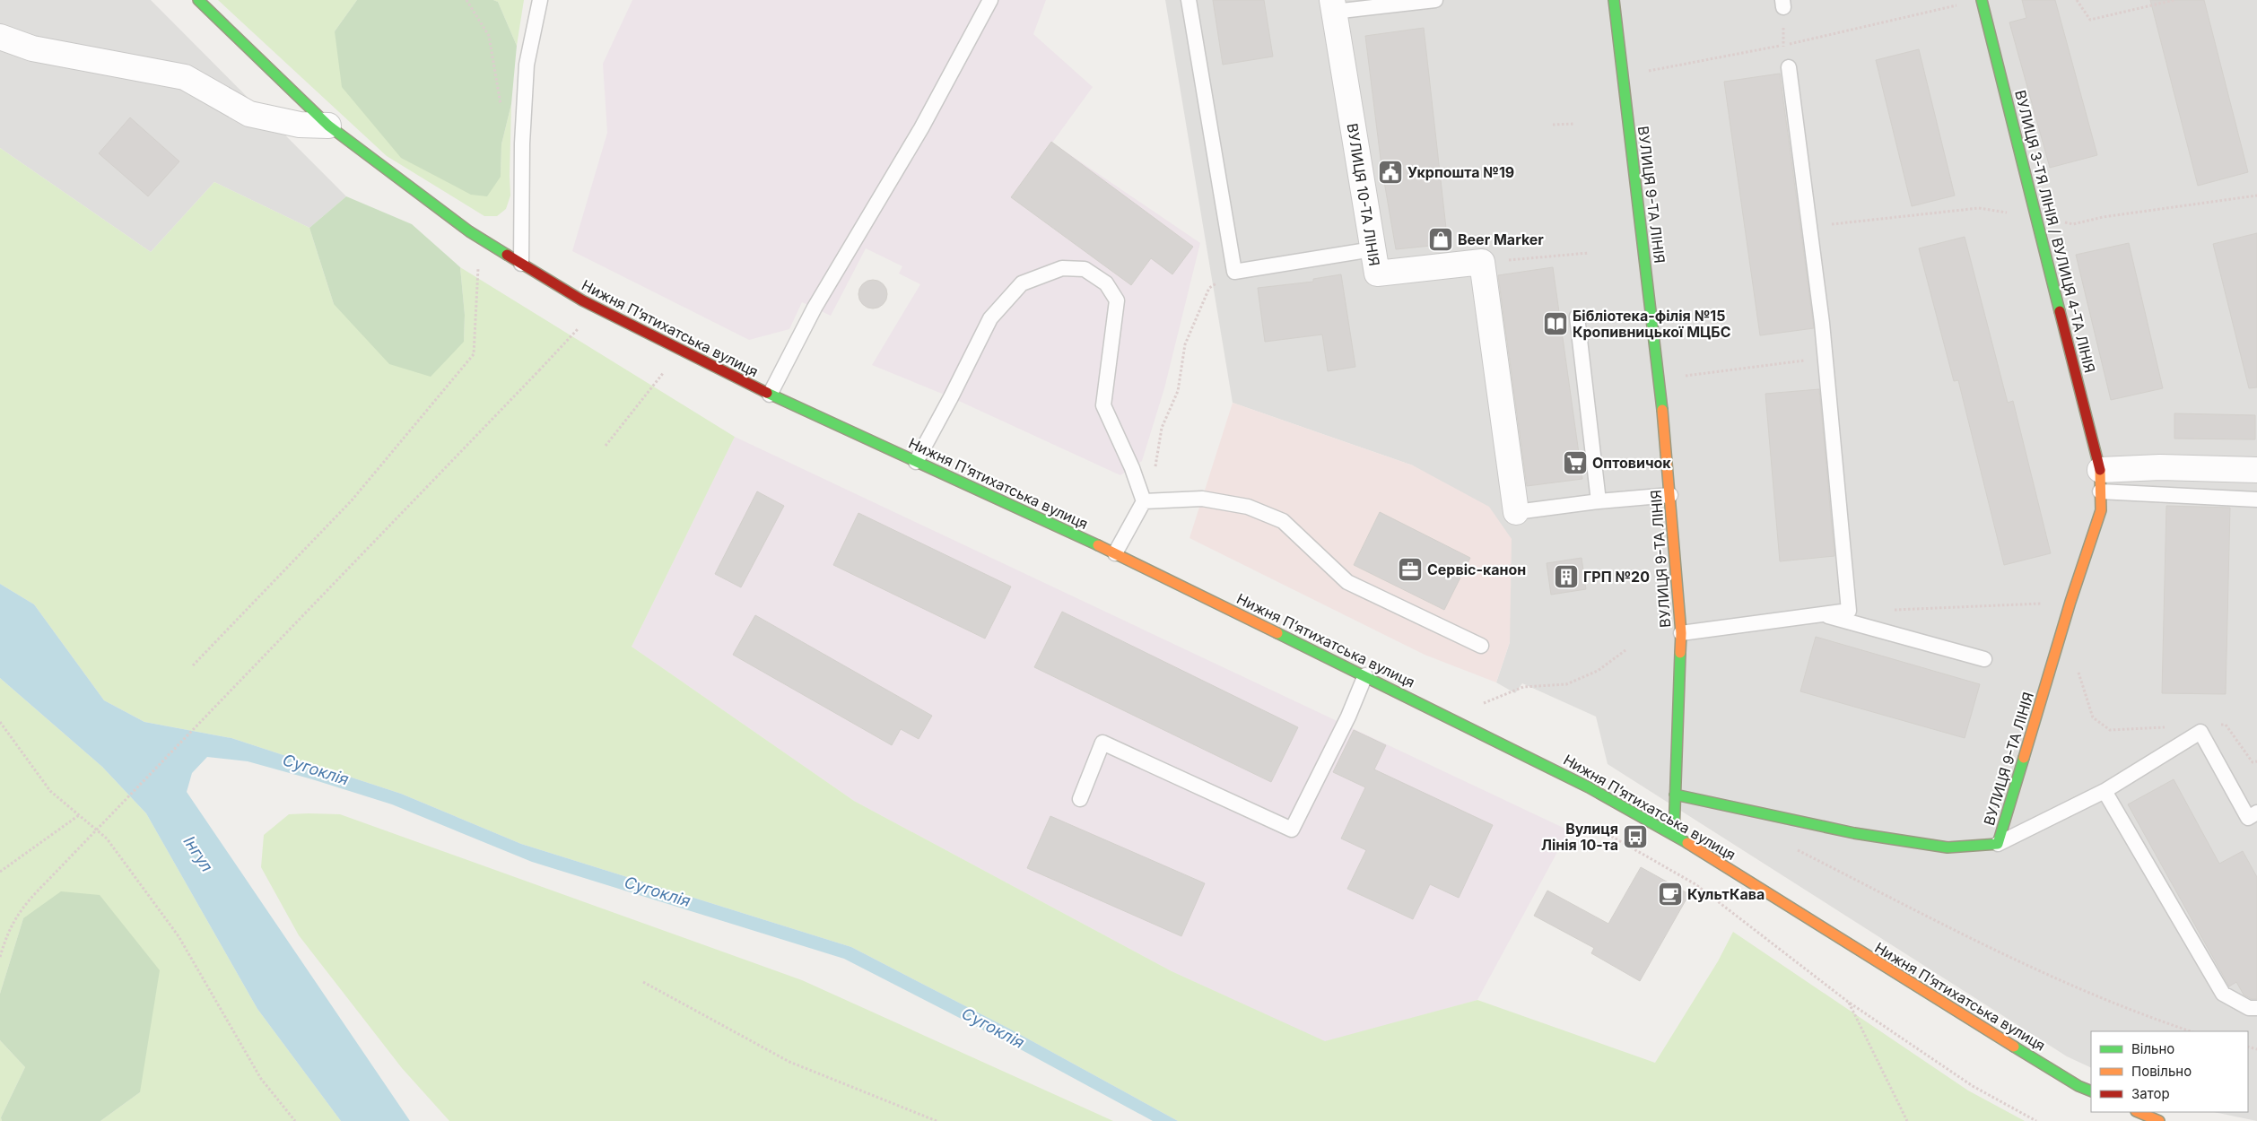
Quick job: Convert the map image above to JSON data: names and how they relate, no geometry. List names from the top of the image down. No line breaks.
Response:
{"streets":{"street":["ВУЛИЦЯ 10-ТА ЛІНІЯ","ВУЛИЦЯ 9-ТА ЛІНІЯ","ВУЛИЦЯ 3-ТЯ ЛІНІЯ / ВУЛИЦЯ 4-ТА ЛІНІЯ","Нижня Пʼятихатська вулиця"]},"crossings":[["ВУЛИЦЯ 9-ТА ЛІНІЯ","ВУЛИЦЯ 3-ТЯ ЛІНІЯ / ВУЛИЦЯ 4-ТА ЛІНІЯ"],["ВУЛИЦЯ 9-ТА ЛІНІЯ","Нижня Пʼятихатська вулиця"]],"water":["Сугоклія","Інгул"],"places":{"public building":["Укрпошта №19"],"shop":["Beer Marker"],"library":["Бібліотека-філія №15 Кропивницької МЦБС"],"supermarket":["Оптовичок"],"office":["Сервіс-канон"],"building":["ГРП №20"],"bus stop":["Вулиця Лінія 10-та"],"cafe":["КультКава"]},"legend":["Вільно","Повільно","Затор"]}
